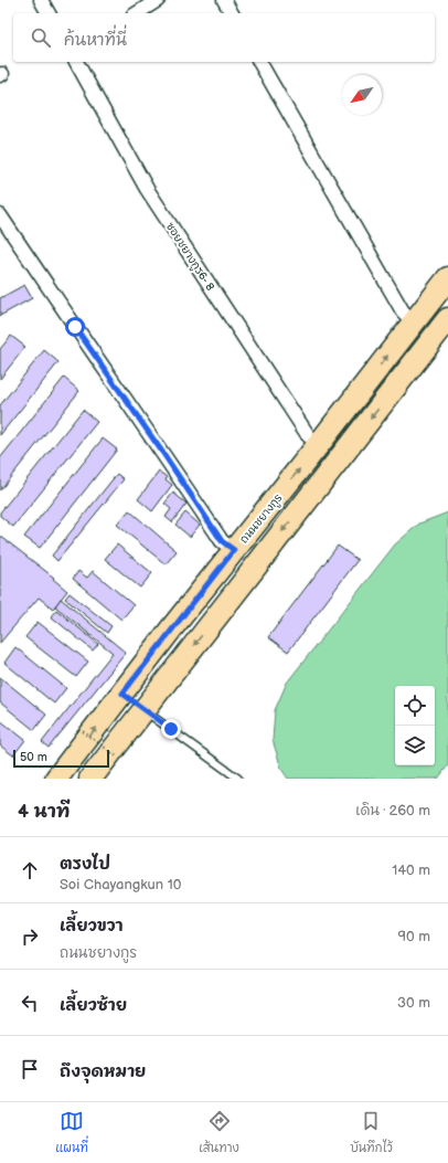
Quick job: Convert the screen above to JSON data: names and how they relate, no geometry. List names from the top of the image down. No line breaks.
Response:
{"streets":{"main road":["ถนนชยางกูร"],"street":["ซอยชยางกูร6- 8"]},"crossings":[["ซอยชยางกูร6- 8","ถนนชยางกูร"]],"scale_bar":"50 m","north":"bottom left","page":{"search":"ค้นหาที่นี่","scale":"50 m","heading":["4 นาที","เดิน · 260 m"],"list":[["ตรงไป","Soi Chayangkun 10","140 m"],["เลี้ยวขวา","ถนนชยางกูร","90 m"],["เลี้ยวซ้าย","30 m"],"ถึงจุดหมาย"],"nav":["แผนที่","เส้นทาง","บันทึกไว้"]}}
